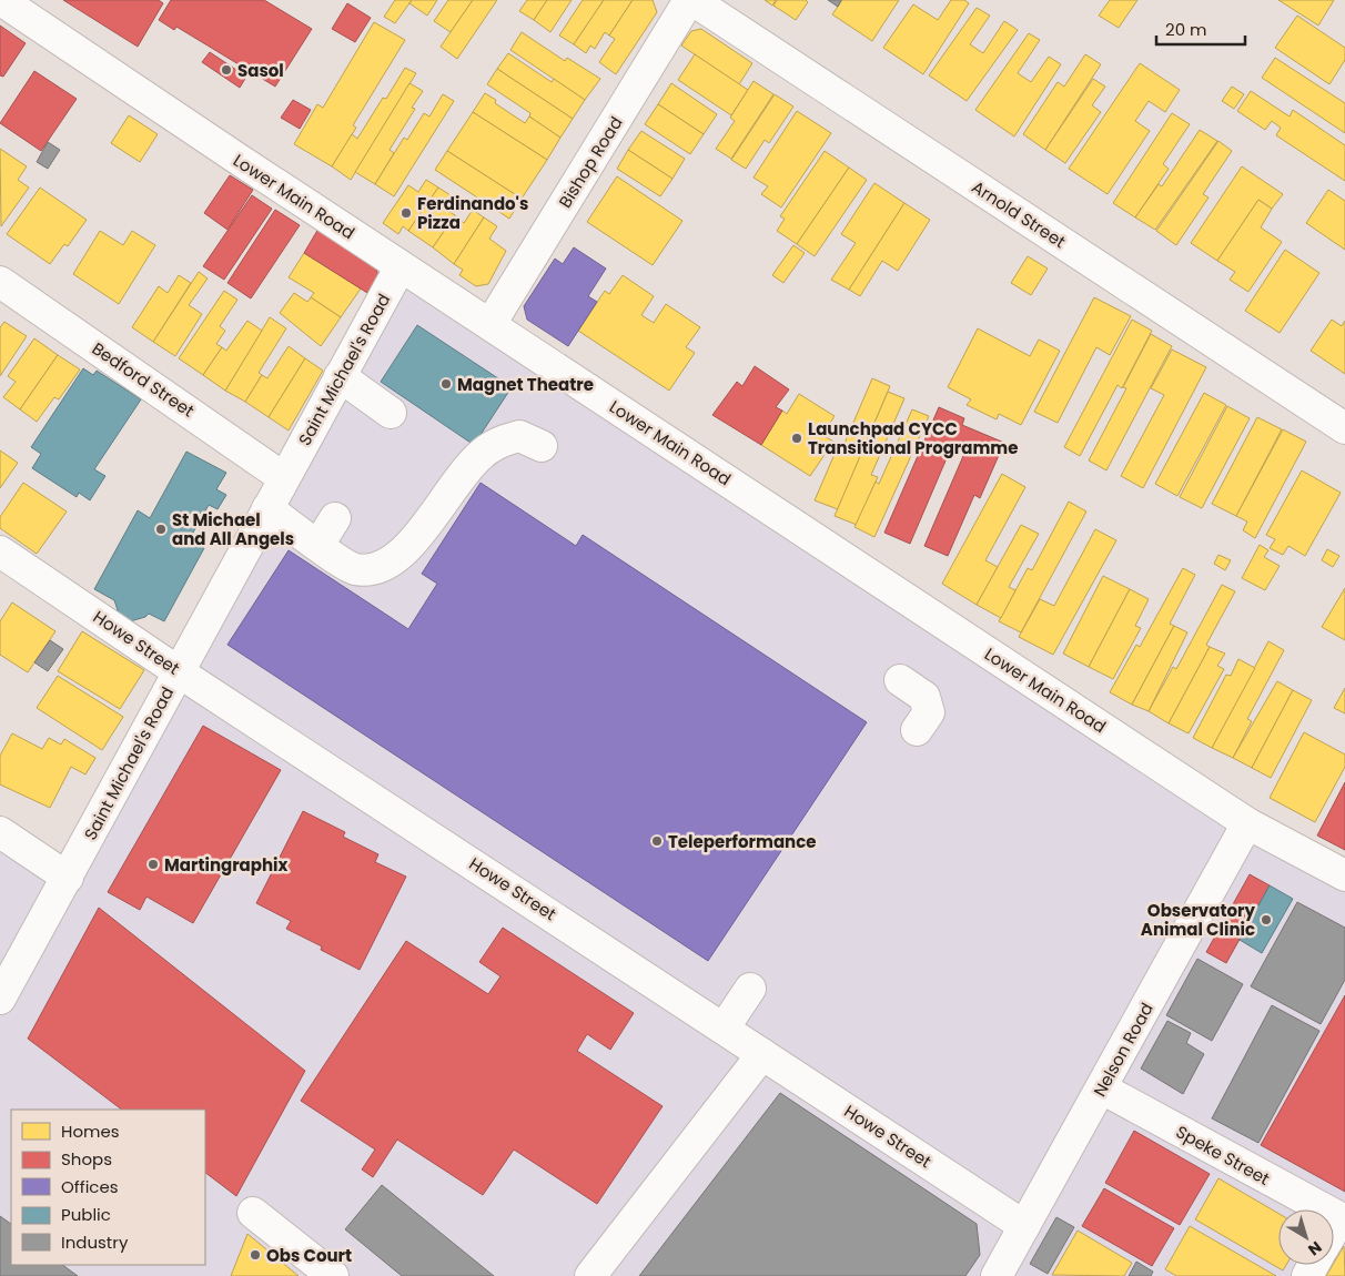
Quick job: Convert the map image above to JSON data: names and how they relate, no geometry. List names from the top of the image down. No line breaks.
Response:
{"streets":{"street":["Bishop Road","Lower Main Road","Arnold Street","Saint Michael's Road","Bedford Street","Howe Street","Nelson Road","Speke Street"]},"crossings":[["Bishop Road","Lower Main Road"],["Bishop Road","Arnold Street"],["Lower Main Road","Saint Michael's Road"],["Lower Main Road","Nelson Road"],["Saint Michael's Road","Bedford Street"],["Saint Michael's Road","Howe Street"],["Howe Street","Nelson Road"],["Nelson Road","Speke Street"]],"places":["Sasol","Ferdinando's Pizza","Magnet Theatre","Launchpad CYCC Transitional Programme","St Michael and All Angels","Teleperformance","Martingraphix","Observatory Animal Clinic","Obs Court"],"legend":["Homes","Shops","Offices","Public","Industry"],"scale_bar":"20 m","north":"bottom right"}
